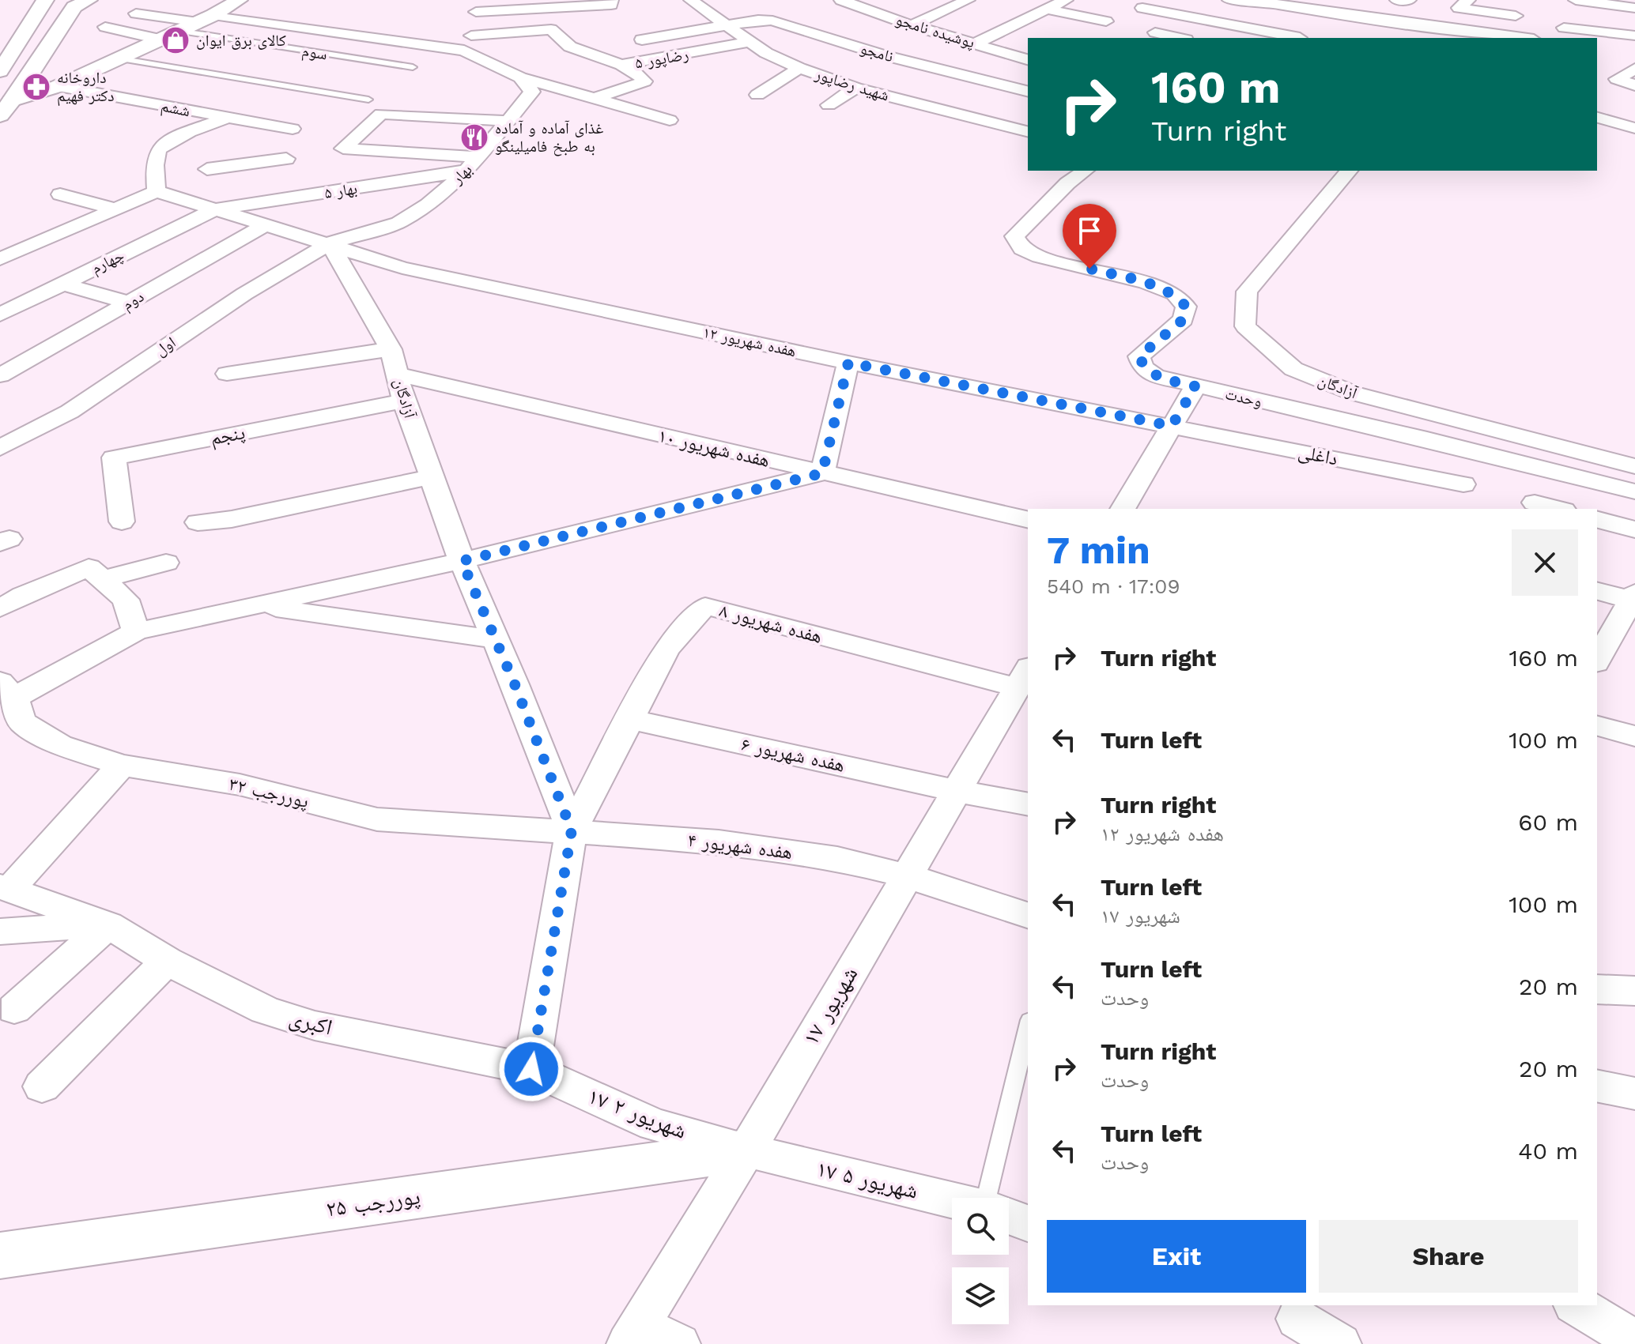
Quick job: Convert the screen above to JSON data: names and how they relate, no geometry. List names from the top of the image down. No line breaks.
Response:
{"streets":{"street":["پوشیده نامجو","نامجو","رضاپور ۵","شهید رضاپور","ششم","بهار","بهار ۵","چهارم","دوم","هفده شهریور ۱۲","اول","آزادگان","وحدت","پنجم","هفده شهریور ۱۰","داغلی","هفده شهریور ۸","هفده شهریور ۶","پوررجب ۳۲","هفده شهریور ۴","۱۷ شهریور","اکبری","۱۷ شهریور ۲","۱۷ شهریور ۵","پوررجب ۲۵"],"lane":["سوم"]},"crossings":[["نامجو","شهید رضاپور"],["رضاپور ۵","شهید رضاپور"],["بهار","بهار ۵"],["بهار","هفده شهریور ۱۲"],["بهار","اول"],["بهار","آزادگان"],["بهار ۵","چهارم"],["بهار ۵","هفده شهریور ۱۲"],["چهارم","هفده شهریور ۱۲"],["دوم","هفده شهریور ۱۲"],["هفده شهریور ۱۲","اول"],["هفده شهریور ۱۲","آزادگان"],["هفده شهریور ۱۲","داغلی"],["اول","آزادگان"],["آزادگان","پنجم"],["آزادگان","هفده شهریور ۱۰"],["آزادگان","هفده شهریور ۸"],["آزادگان","پوررجب ۳۲"],["آزادگان","هفده شهریور ۴"],["هفده شهریور ۸","هفده شهریور ۶"],["هفده شهریور ۸","پوررجب ۳۲"],["هفده شهریور ۸","هفده شهریور ۴"],["هفده شهریور ۸","۱۷ شهریور"],["هفده شهریور ۶","۱۷ شهریور"],["پوررجب ۳۲","هفده شهریور ۴"],["هفده شهریور ۴","۱۷ شهریور"],["۱۷ شهریور","۱۷ شهریور ۲"],["۱۷ شهریور","۱۷ شهریور ۵"],["۱۷ شهریور","پوررجب ۲۵"],["اکبری","۱۷ شهریور ۲"],["۱۷ شهریور ۲","۱۷ شهریور ۵"],["۱۷ شهریور ۲","پوررجب ۲۵"],["۱۷ شهریور ۵","پوررجب ۲۵"]],"places":{"shop":["کالای برق ایوان"],"pharmacy":["داروخانه دکتر فهیم"],"restaurant":["غذای آماده و آماده به طبخ فامیلینگو"]},"page":{"turn":["160 m","Turn right"],"heading":["7 min","540 m · 17:09"],"list":[{"name":"Turn right","value":"160 m"},{"name":"Turn left","value":"100 m"},{"name":"Turn right","note":"هفده شهریور ۱۲","value":"60 m"},{"name":"Turn left","note":"۱۷ شهریور","value":"100 m"},{"name":"Turn left","note":"وحدت","value":"20 m"},{"name":"Turn right","note":"وحدت","value":"20 m"},{"name":"Turn left","note":"وحدت","value":"40 m"}],"buttons":["Exit","Share"]}}
